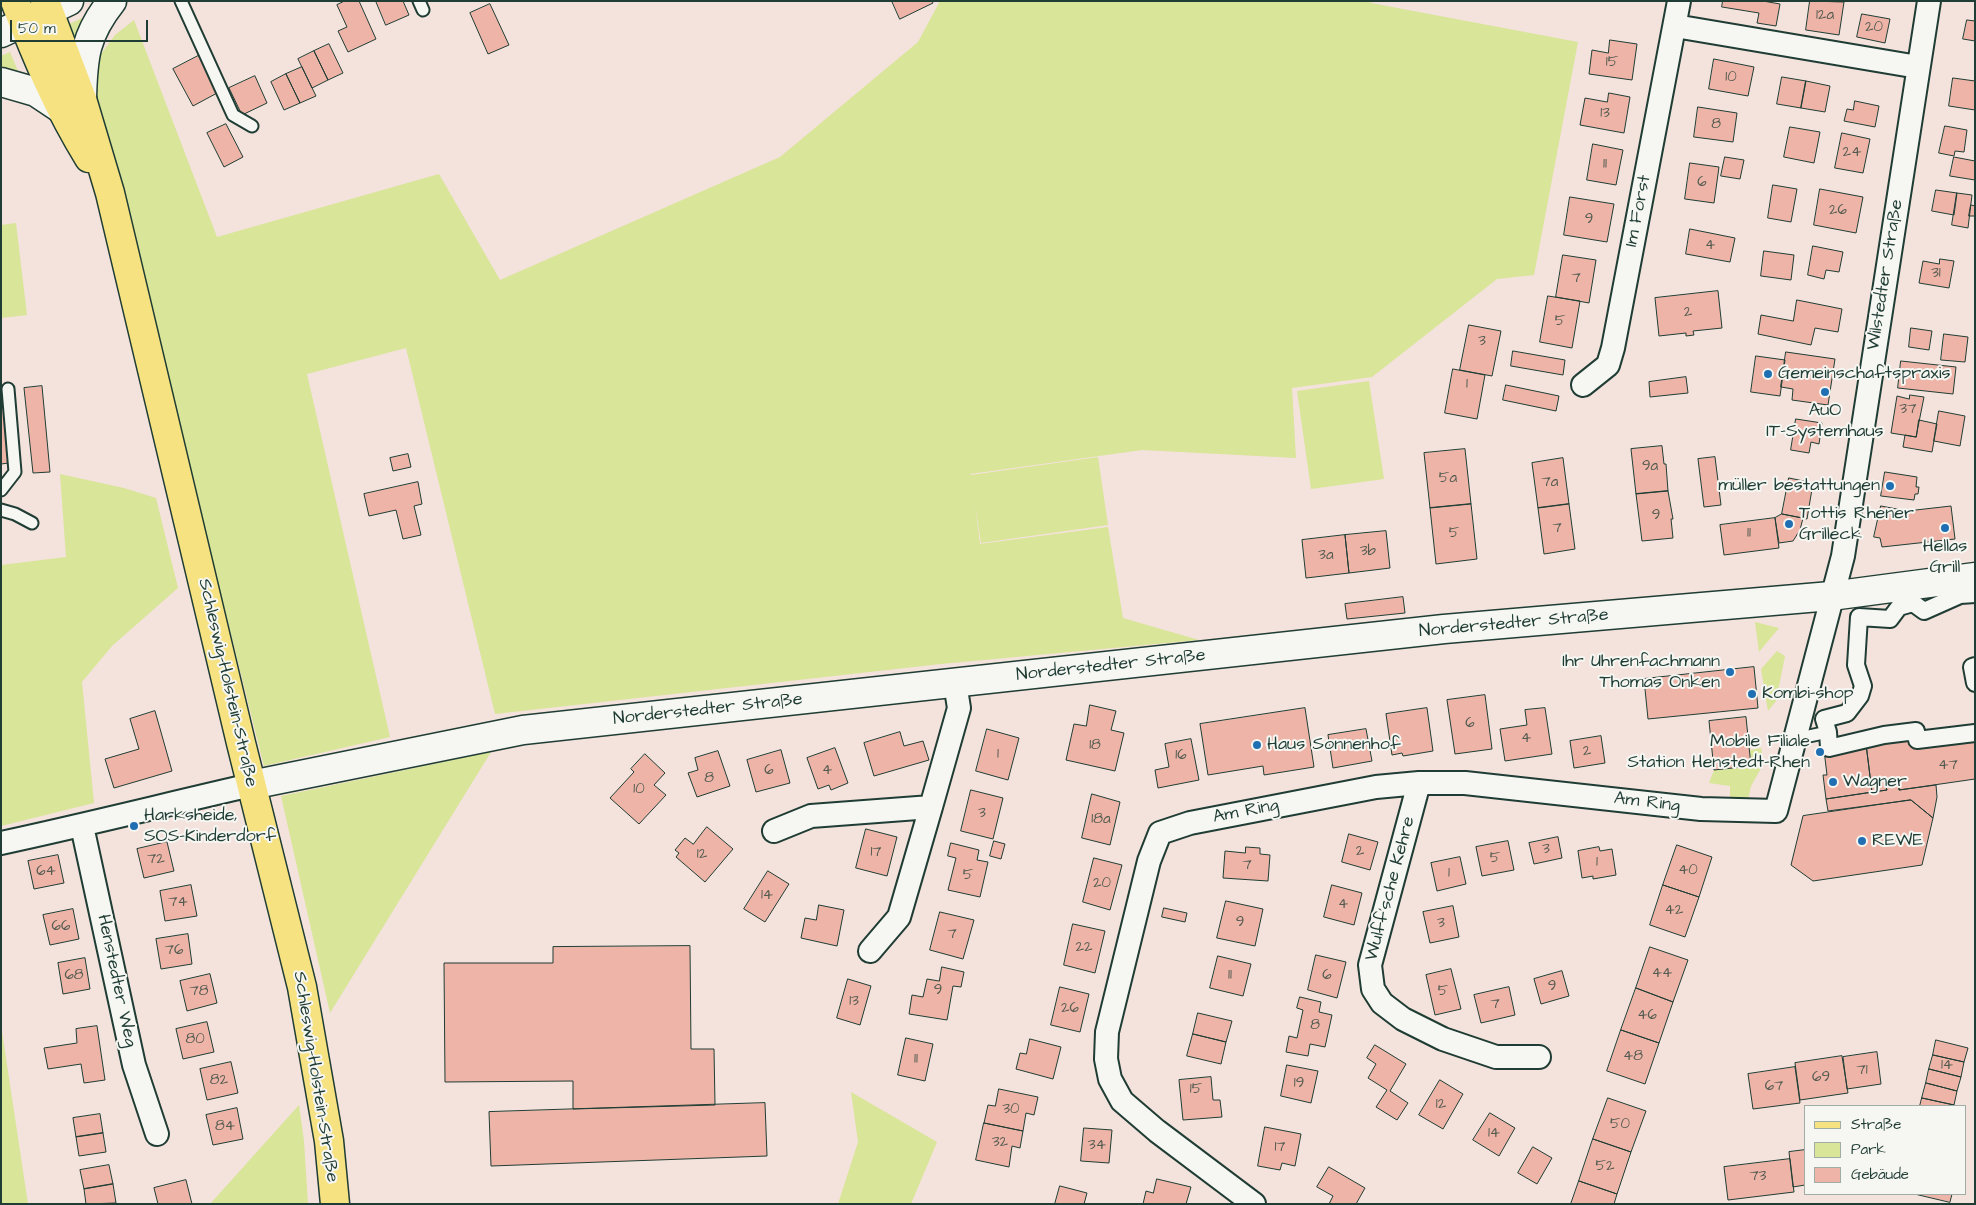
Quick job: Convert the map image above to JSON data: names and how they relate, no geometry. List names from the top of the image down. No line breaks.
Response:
{"streets":{"main road":["Schleswig-Holstein-Straße"],"street":["Im Forst","Wilstedter Straße","Norderstedter Straße","Am Ring","Wulff'sche Kehre","Henstedter Weg"]},"crossings":[["Wilstedter Straße","Norderstedter Straße"],["Wilstedter Straße","Am Ring"],["Norderstedter Straße","Schleswig-Holstein-Straße"],["Am Ring","Wulff'sche Kehre"]],"places":["Gemeinschaftspraxis","AuO IT-Systemhaus","müller bestattungen","Tottis Rhener Grilleck","Hellas Grill","Ihr Uhrenfachmann Thomas Onken","Kombi-shop","Haus Sonnenhof","Mobile Filiale Station Henstedt-Rhen","Wagner","Harksheide, SOS-Kinderdorf","REWE"],"house_numbers":["12a","20","15","10","13","8","24","11","6","26","9","4","31","7","2","5","3","1","37","9a","5a","7a","9","7","5","11","3b","3a","6","4","18","2","1","16","47","6","4","8","10","3","18a","3","2","17","12","5","72","1","7","40","64","1","5","20","14","74","4","42","9","3","66","7","22","76","44","68","11","6","9","9","78","5","13","7","26","46","8","80","48","11","14","71","69","82","19","67","15","12","30","50","84","14","32","34","17","52","73"],"legend":["Straße","Park","Gebäude"],"scale_bar":"50 m"}
